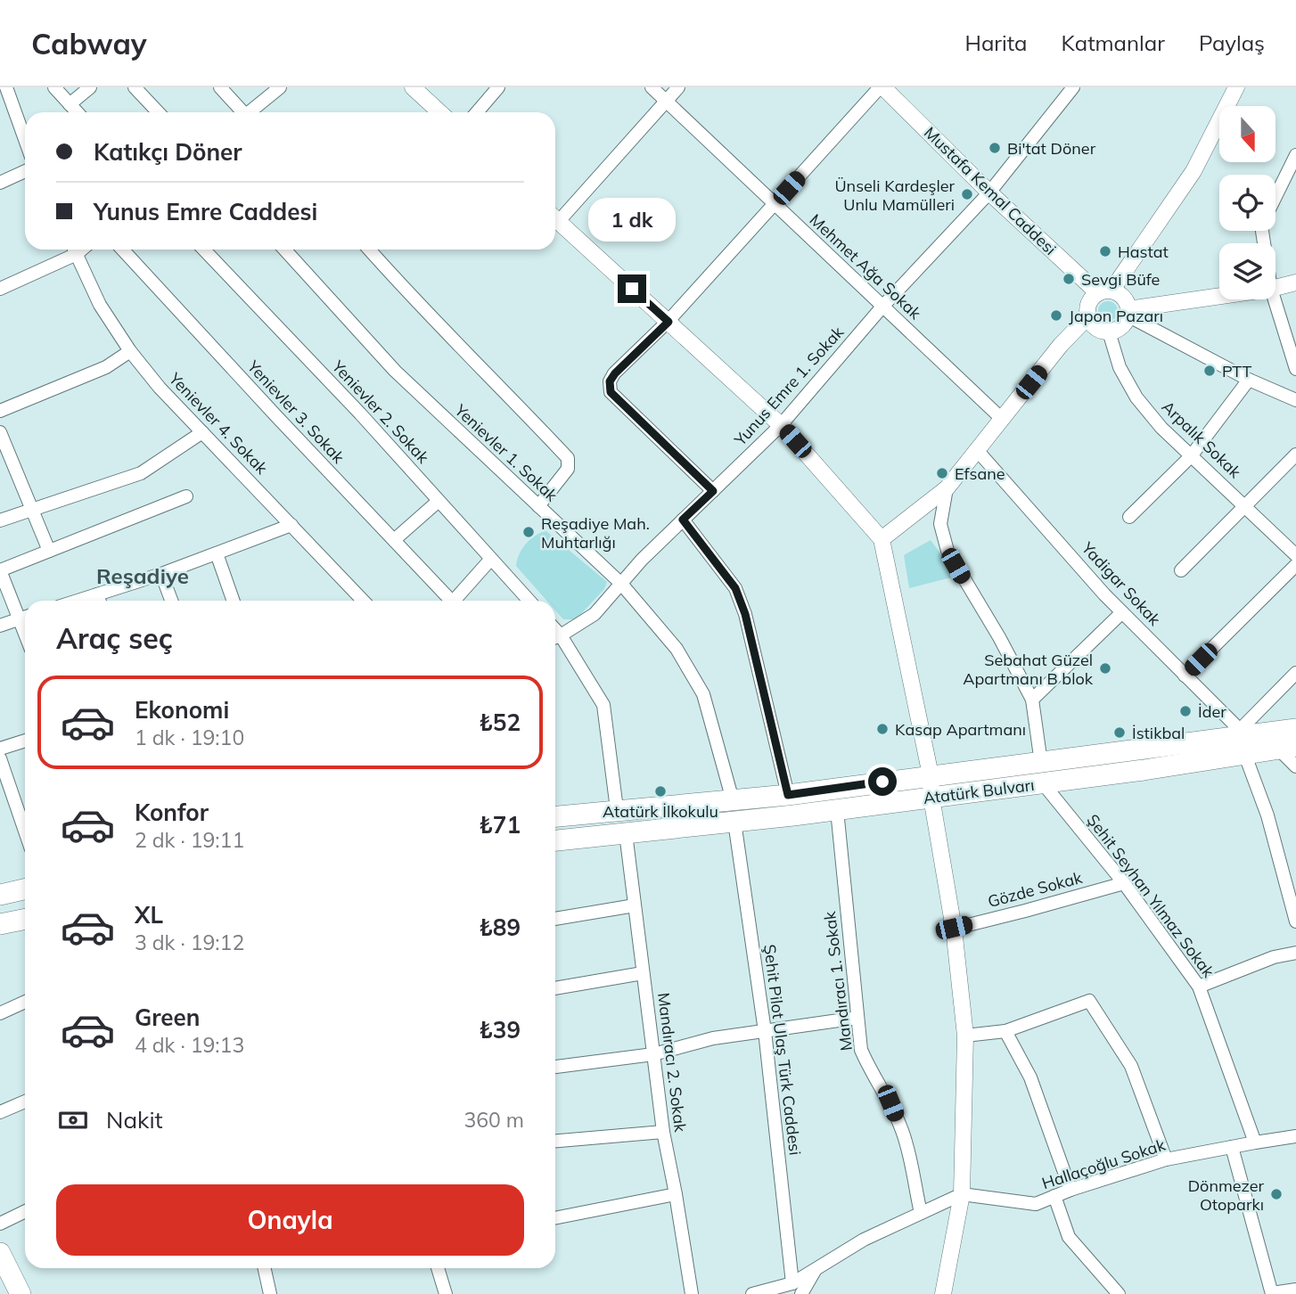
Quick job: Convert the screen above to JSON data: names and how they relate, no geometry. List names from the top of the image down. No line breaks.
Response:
{"streets":{"main road":["Atatürk Bulvarı"],"street":["Mustafa Kemal Caddesi","Mehmet Ağa Sokak","Yunus Emre 1. Sokak","Yenievler 3. Sokak","Yenievler 2. Sokak","Yenievler 4. Sokak","Arpalık Sokak","Yenievler 1. Sokak","Yadigar Sokak","Gözde Sokak","Şehit Seyhan Yılmaz Sokak","Mandıracı 1. Sokak","Şehit Pilot Ulaş Türk Caddesi","Mandıracı 2. Sokak","Hallaçoğlu Sokak"]},"crossings":[["Mustafa Kemal Caddesi","Yunus Emre 1. Sokak"],["Mustafa Kemal Caddesi","Arpalık Sokak"],["Mehmet Ağa Sokak","Yunus Emre 1. Sokak"],["Yunus Emre 1. Sokak","Yenievler 1. Sokak"],["Yenievler 1. Sokak","Atatürk Bulvarı"],["Yadigar Sokak","Atatürk Bulvarı"],["Atatürk Bulvarı","Şehit Seyhan Yılmaz Sokak"],["Atatürk Bulvarı","Mandıracı 1. Sokak"],["Atatürk Bulvarı","Şehit Pilot Ulaş Türk Caddesi"],["Atatürk Bulvarı","Mandıracı 2. Sokak"],["Gözde Sokak","Şehit Seyhan Yılmaz Sokak"],["Şehit Seyhan Yılmaz Sokak","Hallaçoğlu Sokak"]],"districts":["Reşadiye"],"places":["Bi'tat Döner","Ünseli Kardeşler Unlu Mamülleri","Hastat","Sevgi Büfe","Japon Pazarı","PTT","Efsane","Reşadiye Mah. Muhtarlığı","Sebahat Güzel Apartmanı B blok","İder","Kasap Apartmanı","İstikbal","Atatürk İlkokulu","Dönmezer Otoparkı"],"north":"bottom","page":{"header":"Cabway","nav":["Harita","Katmanlar","Paylaş"],"banner":["Katıkçı Döner","Yunus Emre Caddesi"],"bubble":"1 dk","heading":"Araç seç","list":[{"name":"Ekonomi","note":"1 dk · 19:10","value":"₺52"},{"name":"Konfor","note":"2 dk · 19:11","value":"₺71"},{"name":"XL","note":"3 dk · 19:12","value":"₺89"},{"name":"Green","note":"4 dk · 19:13","value":"₺39"}],"pay":["Nakit","360 m"],"buttons":"Onayla"}}
